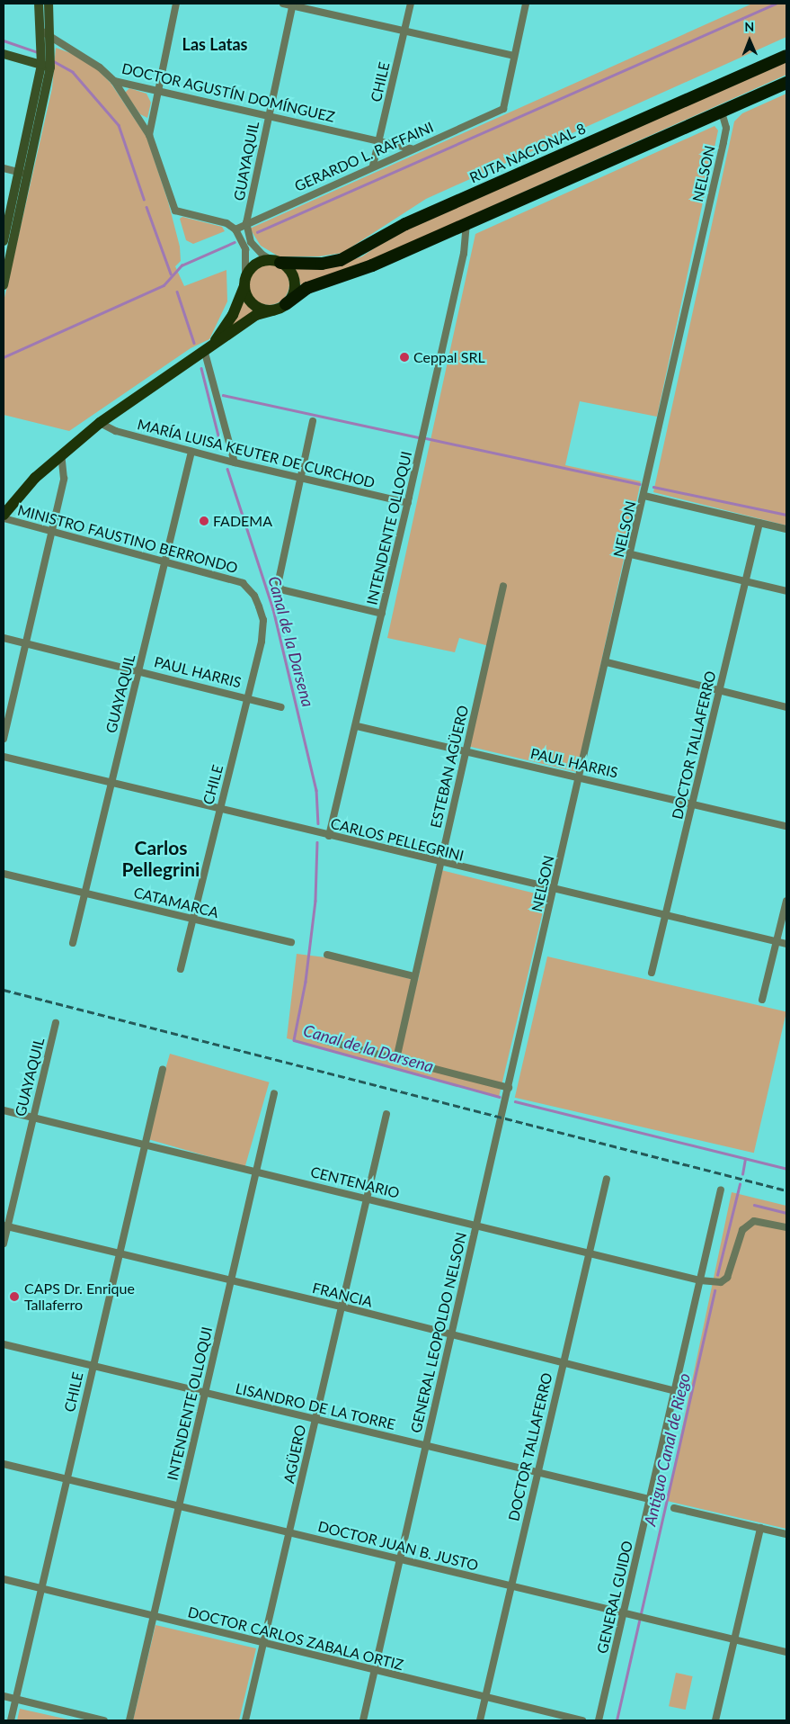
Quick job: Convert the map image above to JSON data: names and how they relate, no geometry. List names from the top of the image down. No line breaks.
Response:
{"streets":{"highway":["RUTA NACIONAL 8"],"street":["CHILE","DOCTOR AGUSTÍN DOMÍNGUEZ","GERARDO L. RAFFAINI","GUAYAQUIL","NELSON","MARÍA LUISA KEUTER DE CURCHOD","INTENDENTE OLLOQUI","MINISTRO FAUSTINO BERRONDO","PAUL HARRIS","DOCTOR TALLAFERRO","ESTEBAN AGÜERO","CARLOS PELLEGRINI","CATAMARCA","CENTENARIO","FRANCIA","GENERAL LEOPOLDO NELSON","LISANDRO DE LA TORRE","AGÜERO","DOCTOR JUAN B. JUSTO","GENERAL GUIDO","DOCTOR CARLOS ZABALA ORTIZ"]},"crossings":[["CHILE","DOCTOR AGUSTÍN DOMÍNGUEZ"],["CHILE","GERARDO L. RAFFAINI"],["CHILE","MINISTRO FAUSTINO BERRONDO"],["CHILE","PAUL HARRIS"],["CHILE","CARLOS PELLEGRINI"],["CHILE","CATAMARCA"],["CHILE","CENTENARIO"],["CHILE","FRANCIA"],["CHILE","LISANDRO DE LA TORRE"],["CHILE","DOCTOR JUAN B. JUSTO"],["CHILE","DOCTOR CARLOS ZABALA ORTIZ"],["DOCTOR AGUSTÍN DOMÍNGUEZ","GERARDO L. RAFFAINI"],["DOCTOR AGUSTÍN DOMÍNGUEZ","GUAYAQUIL"],["RUTA NACIONAL 8","GUAYAQUIL"],["GERARDO L. RAFFAINI","GUAYAQUIL"],["GUAYAQUIL","MARÍA LUISA KEUTER DE CURCHOD"],["GUAYAQUIL","MINISTRO FAUSTINO BERRONDO"],["GUAYAQUIL","PAUL HARRIS"],["GUAYAQUIL","CARLOS PELLEGRINI"],["GUAYAQUIL","CATAMARCA"],["GUAYAQUIL","CENTENARIO"],["GUAYAQUIL","FRANCIA"],["NELSON","PAUL HARRIS"],["NELSON","CARLOS PELLEGRINI"],["NELSON","GENERAL LEOPOLDO NELSON"],["MARÍA LUISA KEUTER DE CURCHOD","INTENDENTE OLLOQUI"],["INTENDENTE OLLOQUI","PAUL HARRIS"],["INTENDENTE OLLOQUI","CARLOS PELLEGRINI"],["INTENDENTE OLLOQUI","CENTENARIO"],["INTENDENTE OLLOQUI","FRANCIA"],["INTENDENTE OLLOQUI","LISANDRO DE LA TORRE"],["INTENDENTE OLLOQUI","DOCTOR JUAN B. JUSTO"],["INTENDENTE OLLOQUI","DOCTOR CARLOS ZABALA ORTIZ"],["PAUL HARRIS","DOCTOR TALLAFERRO"],["PAUL HARRIS","ESTEBAN AGÜERO"],["DOCTOR TALLAFERRO","CARLOS PELLEGRINI"],["DOCTOR TALLAFERRO","CENTENARIO"],["DOCTOR TALLAFERRO","FRANCIA"],["DOCTOR TALLAFERRO","LISANDRO DE LA TORRE"],["DOCTOR TALLAFERRO","DOCTOR JUAN B. JUSTO"],["DOCTOR TALLAFERRO","DOCTOR CARLOS ZABALA ORTIZ"],["ESTEBAN AGÜERO","CARLOS PELLEGRINI"],["CENTENARIO","GENERAL LEOPOLDO NELSON"],["CENTENARIO","AGÜERO"],["CENTENARIO","GENERAL GUIDO"],["FRANCIA","GENERAL LEOPOLDO NELSON"],["FRANCIA","AGÜERO"],["FRANCIA","GENERAL GUIDO"],["GENERAL LEOPOLDO NELSON","LISANDRO DE LA TORRE"],["GENERAL LEOPOLDO NELSON","DOCTOR JUAN B. JUSTO"],["GENERAL LEOPOLDO NELSON","DOCTOR CARLOS ZABALA ORTIZ"],["LISANDRO DE LA TORRE","AGÜERO"],["LISANDRO DE LA TORRE","GENERAL GUIDO"],["AGÜERO","DOCTOR JUAN B. JUSTO"],["AGÜERO","DOCTOR CARLOS ZABALA ORTIZ"],["DOCTOR JUAN B. JUSTO","GENERAL GUIDO"]],"districts":["Las Latas","Carlos Pellegrini"],"water":["Canal de la Darsena","Antiguo Canal de Riego"],"places":["Ceppal SRL","FADEMA","CAPS Dr. Enrique Tallaferro"],"north":"top"}
